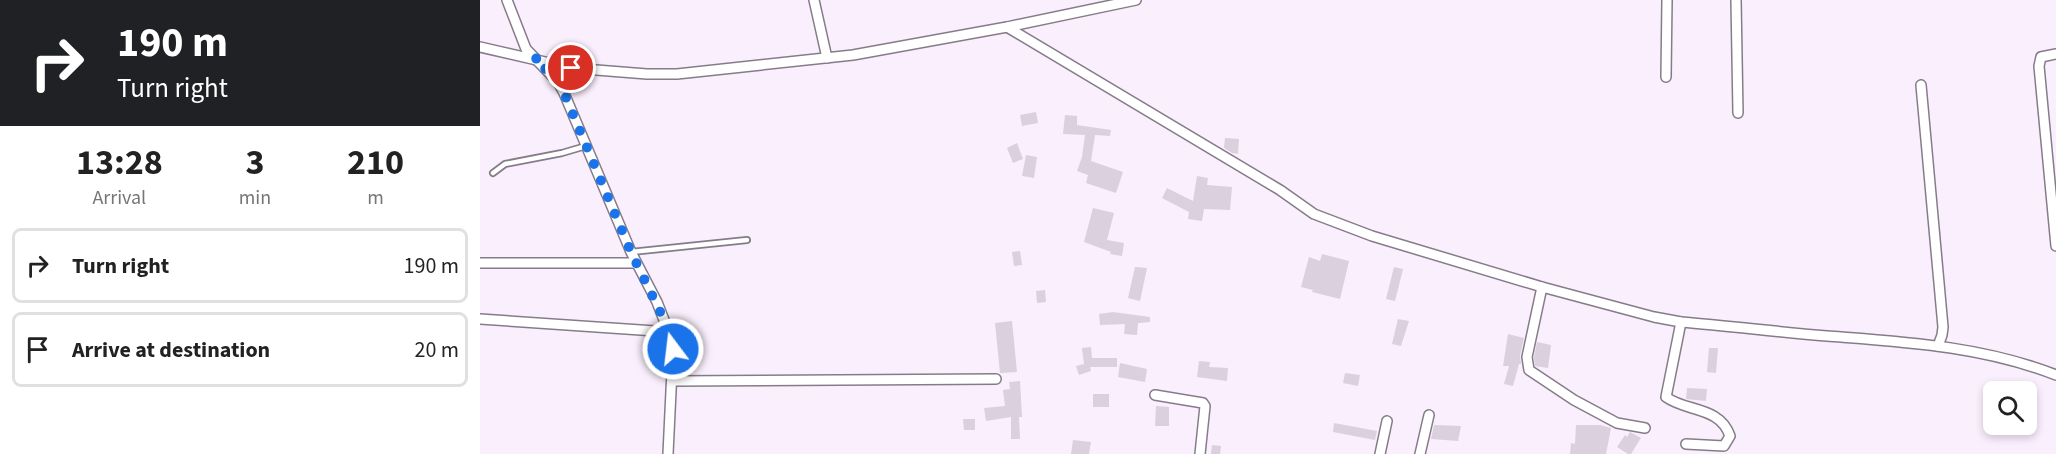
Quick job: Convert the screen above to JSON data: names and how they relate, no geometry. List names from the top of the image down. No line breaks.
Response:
{"page":{"turn":["190 m","Turn right"],"eta":["13:28","Arrival","3","min","210","m"],"list":[{"name":"Turn right","value":"190 m"},{"name":"Arrive at destination","value":"20 m"}]}}
